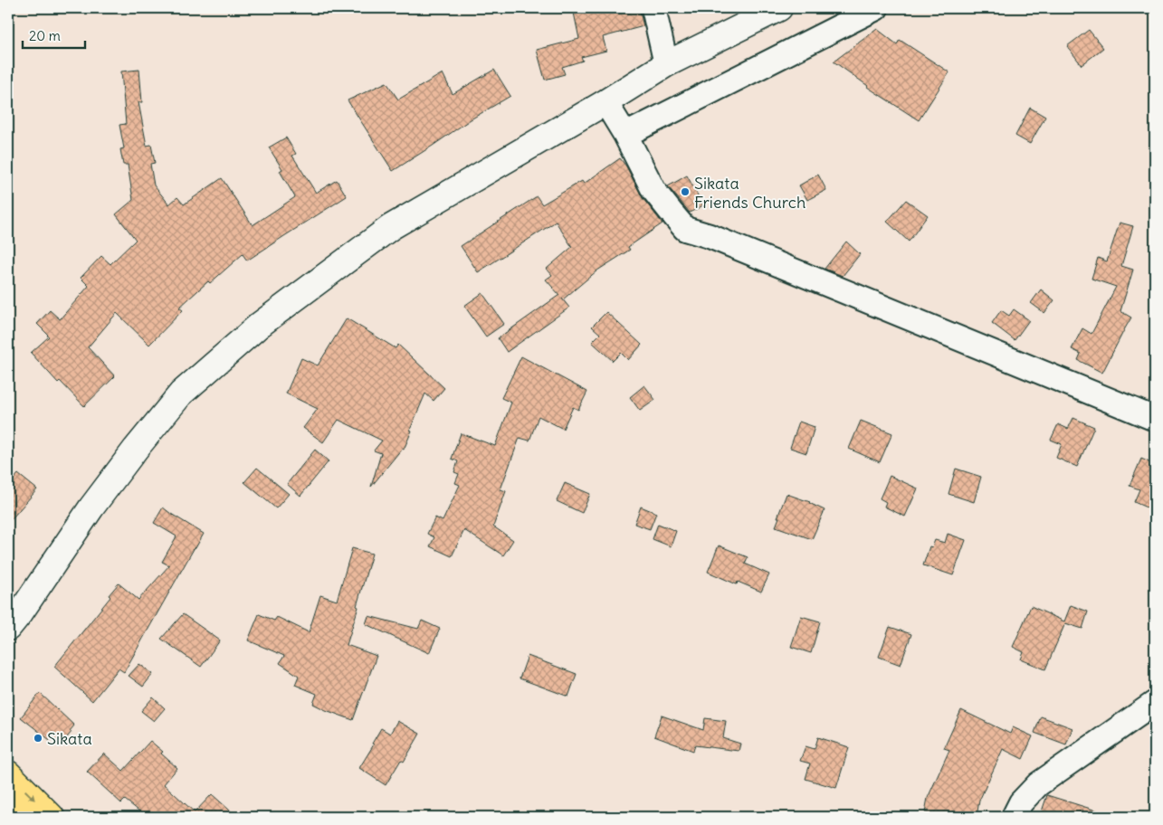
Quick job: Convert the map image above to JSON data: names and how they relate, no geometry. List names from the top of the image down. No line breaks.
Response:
{"places":["Sikata Friends Church","Sikata"],"scale_bar":"20 m"}
